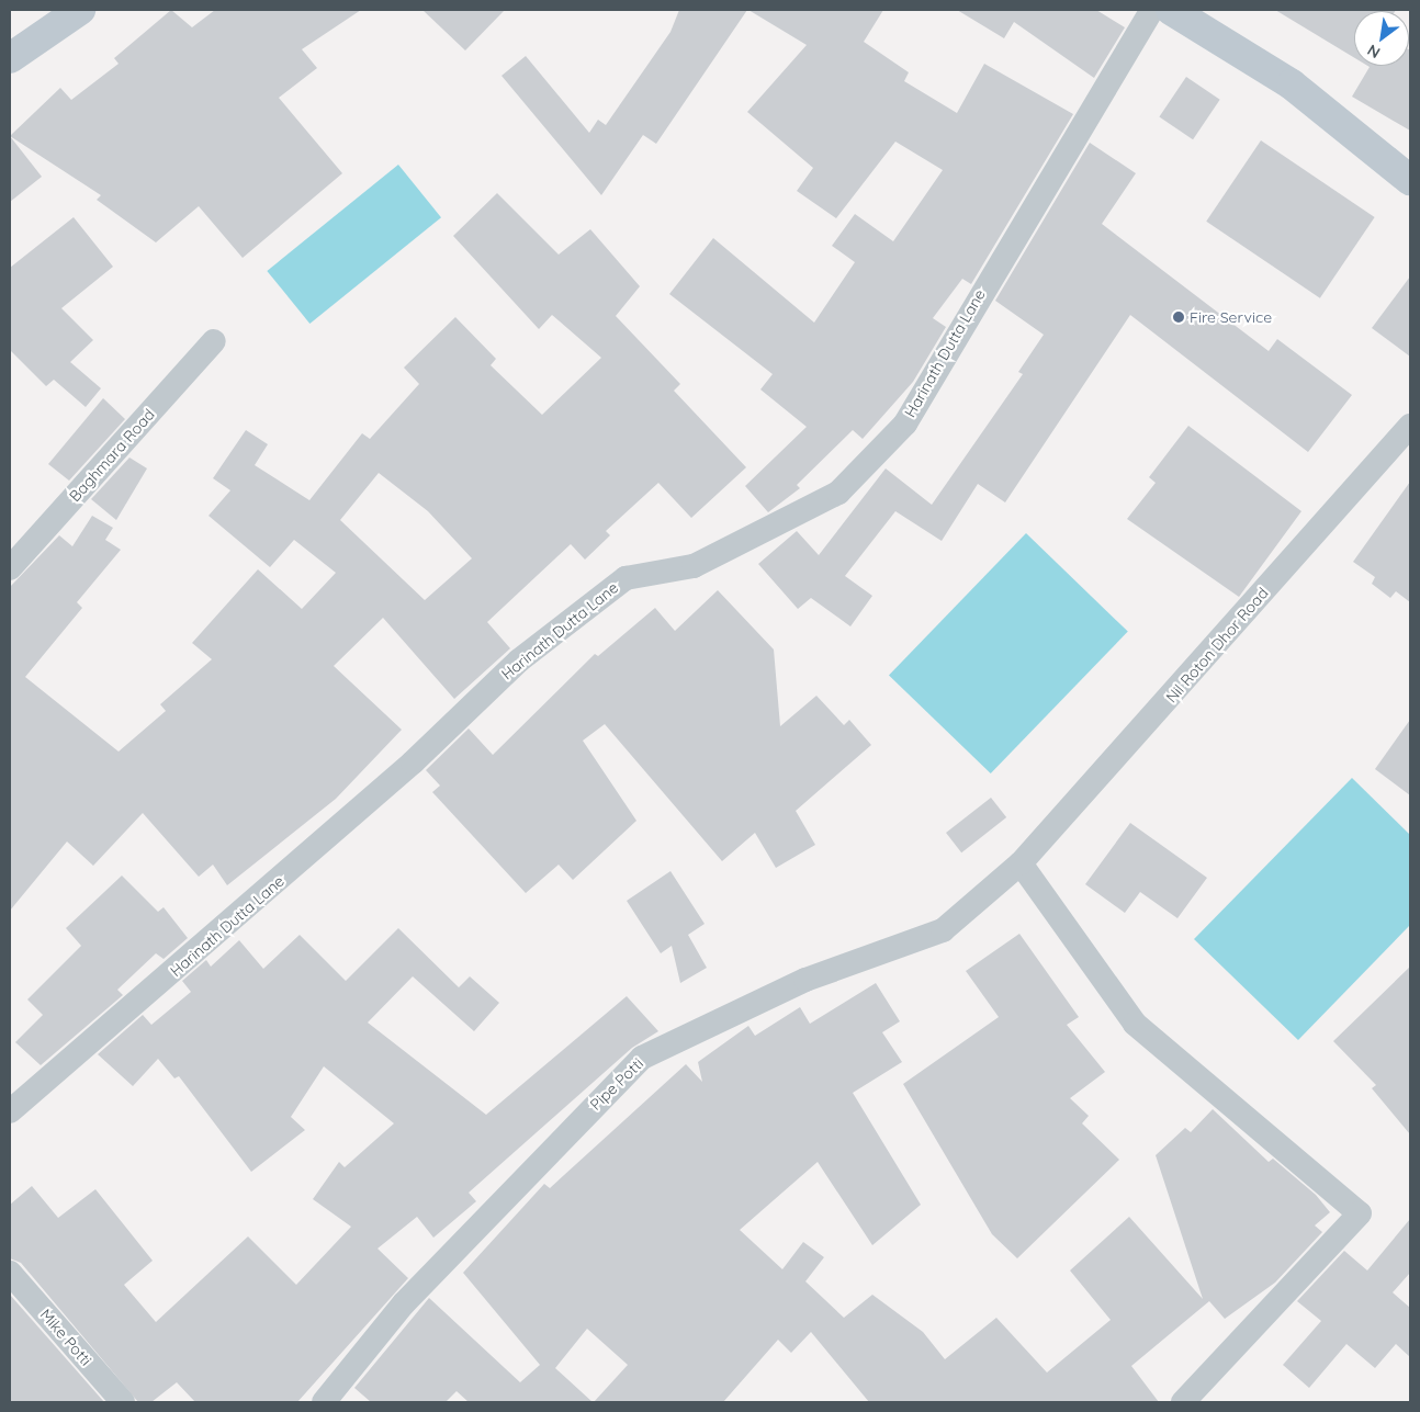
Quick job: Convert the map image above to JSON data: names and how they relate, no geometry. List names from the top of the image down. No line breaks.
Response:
{"streets":{"street":["Harinath Dutta Lane","Baghmara Road","Nil Roton Dhor Road","Pipe Potti","Mike Potti"]},"crossings":[["Nil Roton Dhor Road","Pipe Potti"]],"places":["Fire Service"],"north":"bottom left"}
